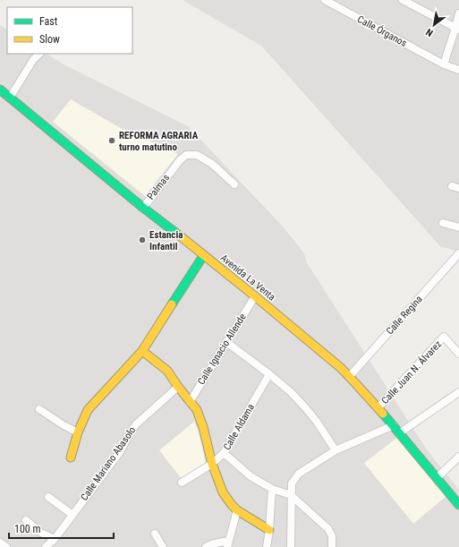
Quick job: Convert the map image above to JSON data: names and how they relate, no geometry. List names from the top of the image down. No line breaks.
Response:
{"streets":{"main road":["Avenida La Venta"],"street":["Calle Órganos","Palmas","Calle Regina","Calle Ignacio Allende","Calle Juan N. Álvarez","Calle Aldama","Calle Mariano Abasolo"]},"crossings":[["Palmas","Avenida La Venta"],["Avenida La Venta","Calle Regina"],["Avenida La Venta","Calle Ignacio Allende"],["Avenida La Venta","Calle Juan N. Álvarez"]],"places":["REFORMA AGRARIA turno matutino","Estancia Infantil"],"legend":["Fast","Slow"],"scale_bar":"100 m","north":"bottom left"}
